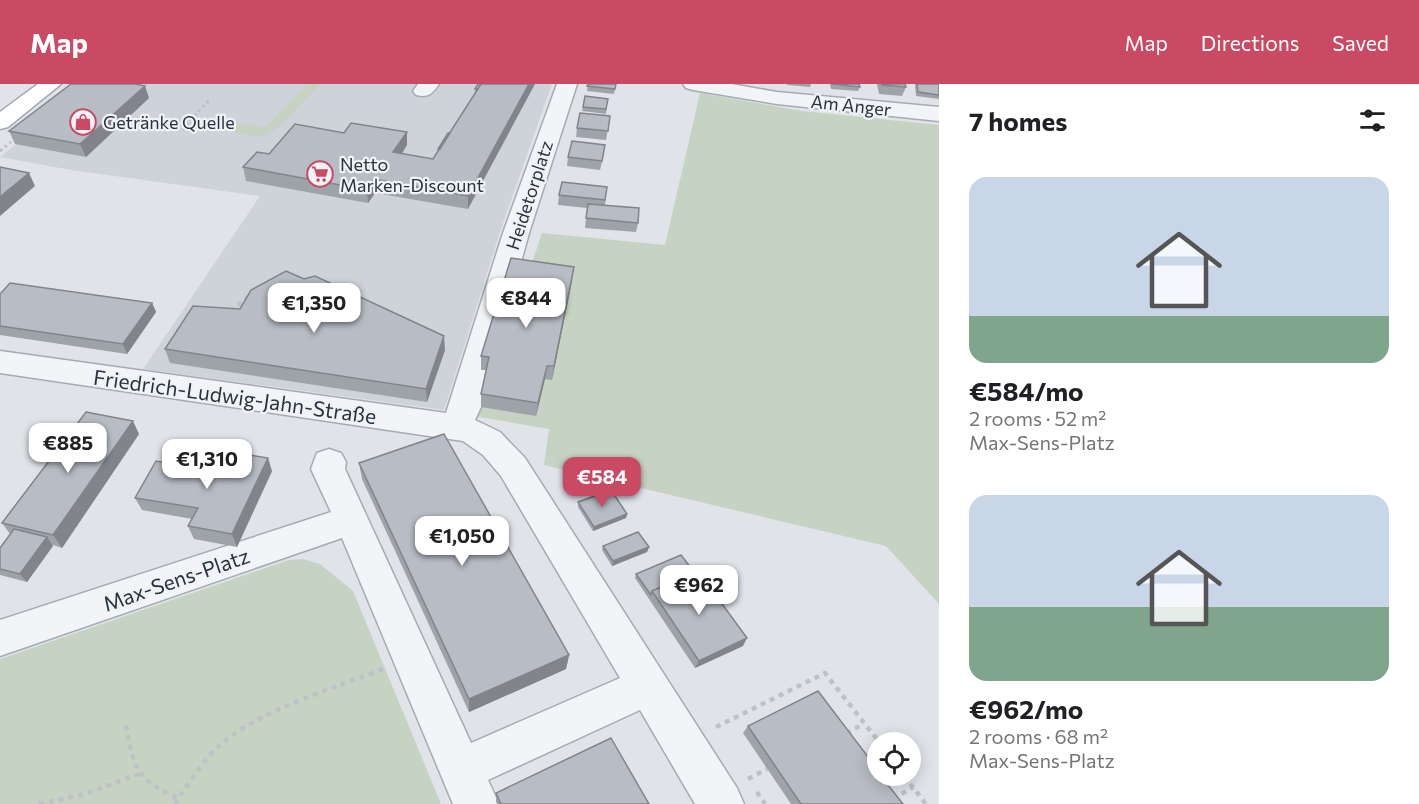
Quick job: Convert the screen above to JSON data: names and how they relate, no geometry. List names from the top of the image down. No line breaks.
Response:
{"streets":{"street":["Am Anger","Heidetorplatz","Friedrich-Ludwig-Jahn-Straße","Max-Sens-Platz"]},"crossings":[["Heidetorplatz","Friedrich-Ludwig-Jahn-Straße"]],"places":{"shop":["Getränke Quelle"],"supermarket":["Netto Marken-Discount"]},"page":{"header":"Map","nav":["Map","Directions","Saved"],"heading":"7 homes","list":[{"name":"€584/mo","note":"2 rooms · 52 m² · Max-Sens-Platz"},{"name":"€962/mo","note":"2 rooms · 68 m² · Max-Sens-Platz"}],"price":["€844","€1,350","€885","€1,310","€584","€1,050","€962"]}}
